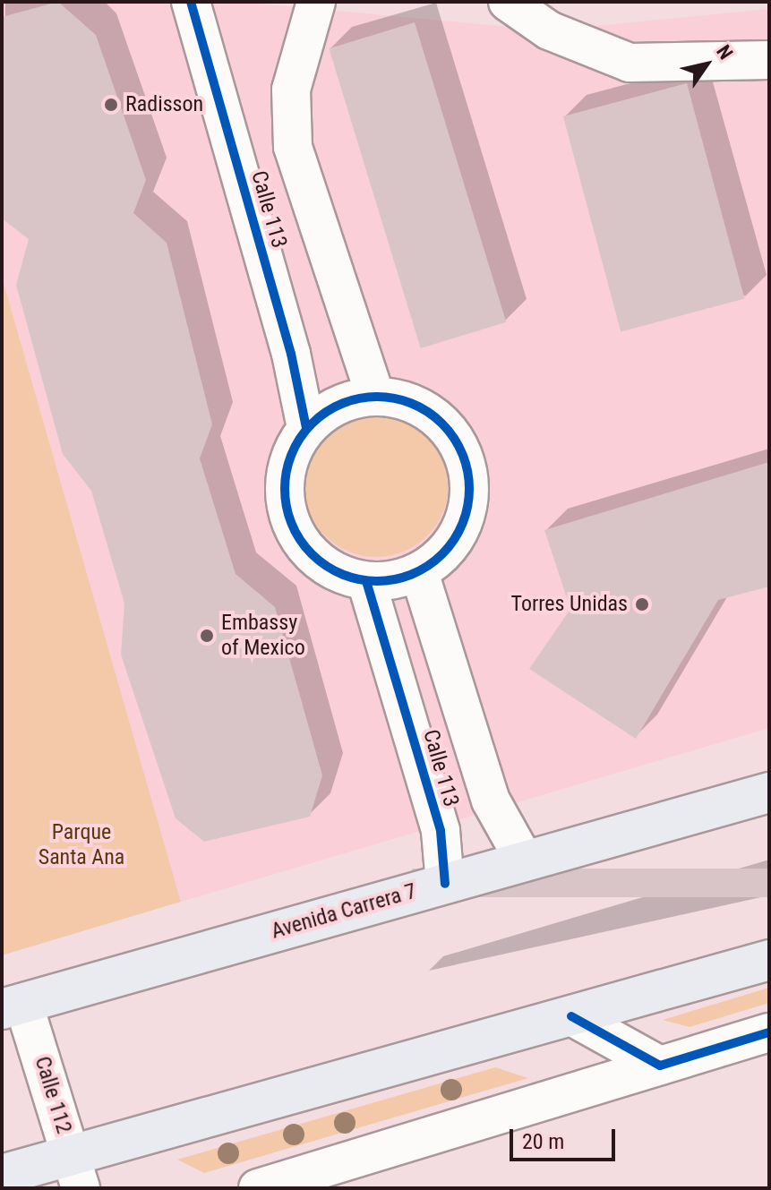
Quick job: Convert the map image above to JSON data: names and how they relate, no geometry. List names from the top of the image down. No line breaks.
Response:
{"streets":{"main road":["Avenida Carrera 7"],"street":["Calle 113","Calle 112"]},"crossings":[["Calle 113","Avenida Carrera 7"],["Avenida Carrera 7","Calle 112"]],"parks":["Parque Santa Ana"],"places":["Radisson","Torres Unidas","Embassy of Mexico"],"scale_bar":"20 m","north":"top right"}
